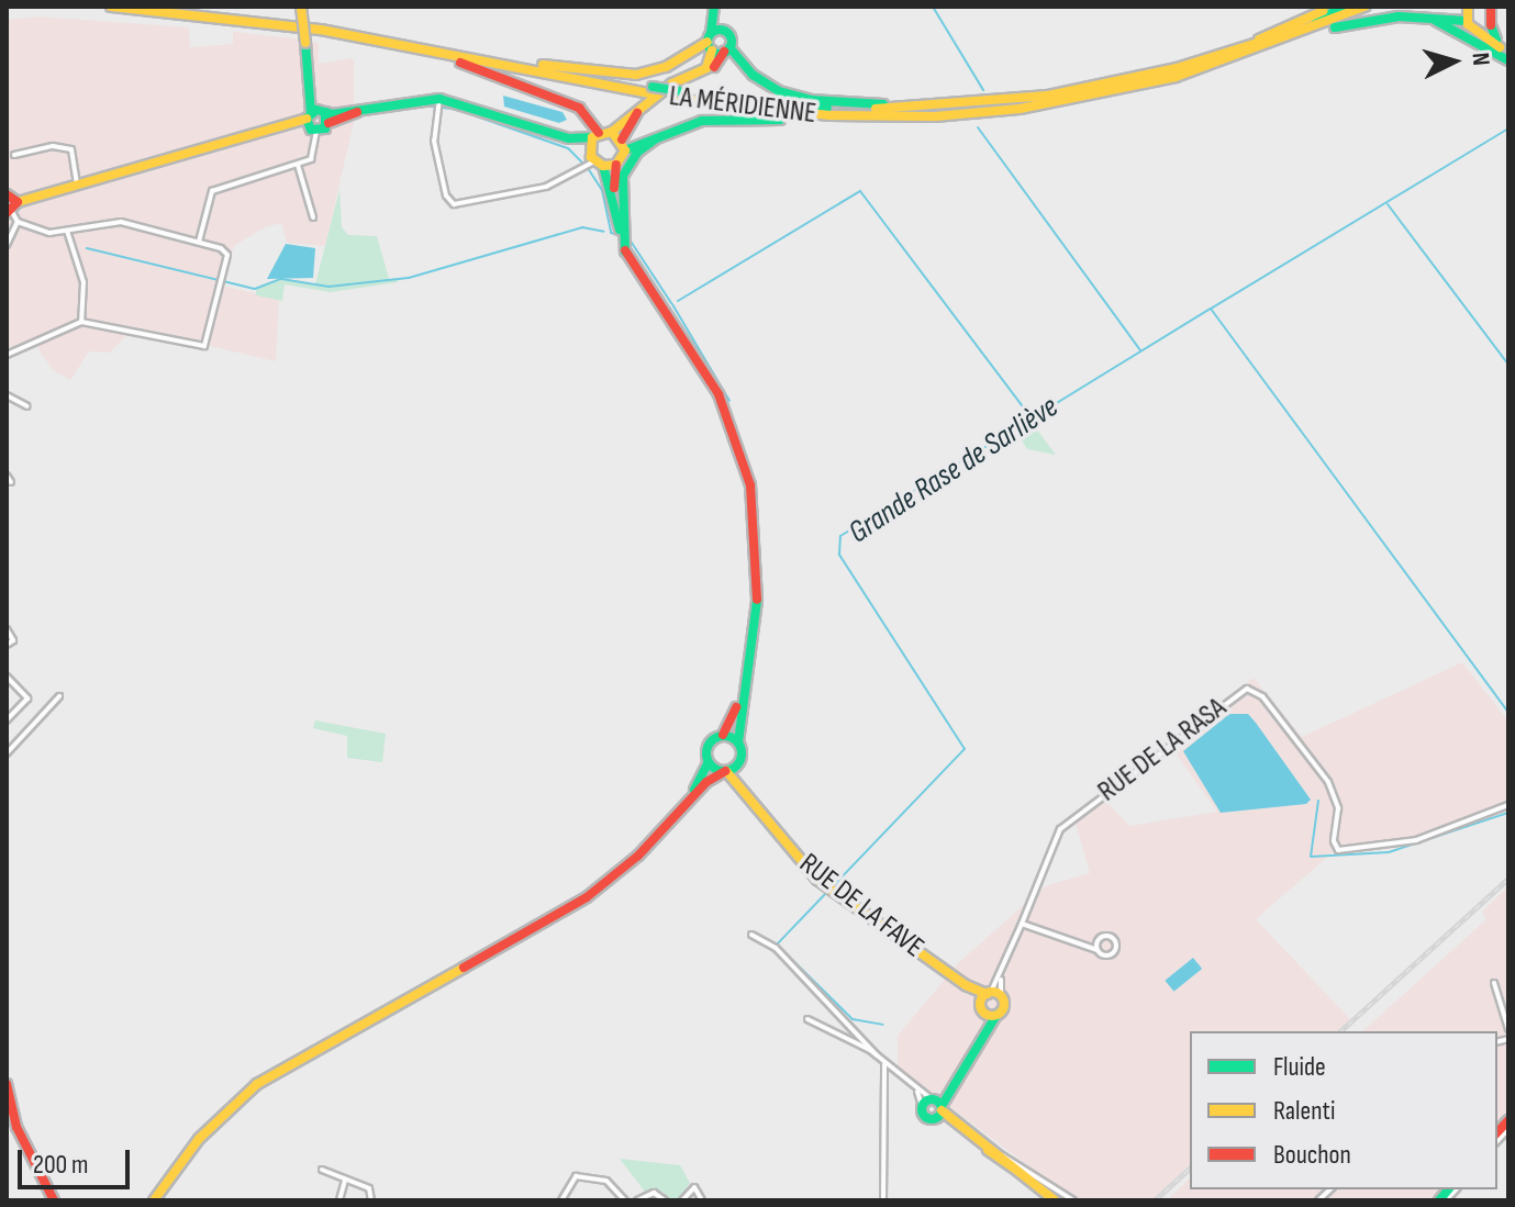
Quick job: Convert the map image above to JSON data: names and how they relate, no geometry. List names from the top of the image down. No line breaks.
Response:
{"streets":{"main road":["LA MÉRIDIENNE","RUE DE LA FAVE"],"street":["RUE DE LA RASA"]},"water":["Grande Rase de Sarliève"],"legend":["Fluide","Ralenti","Bouchon"],"scale_bar":"200 m","north":"right"}
